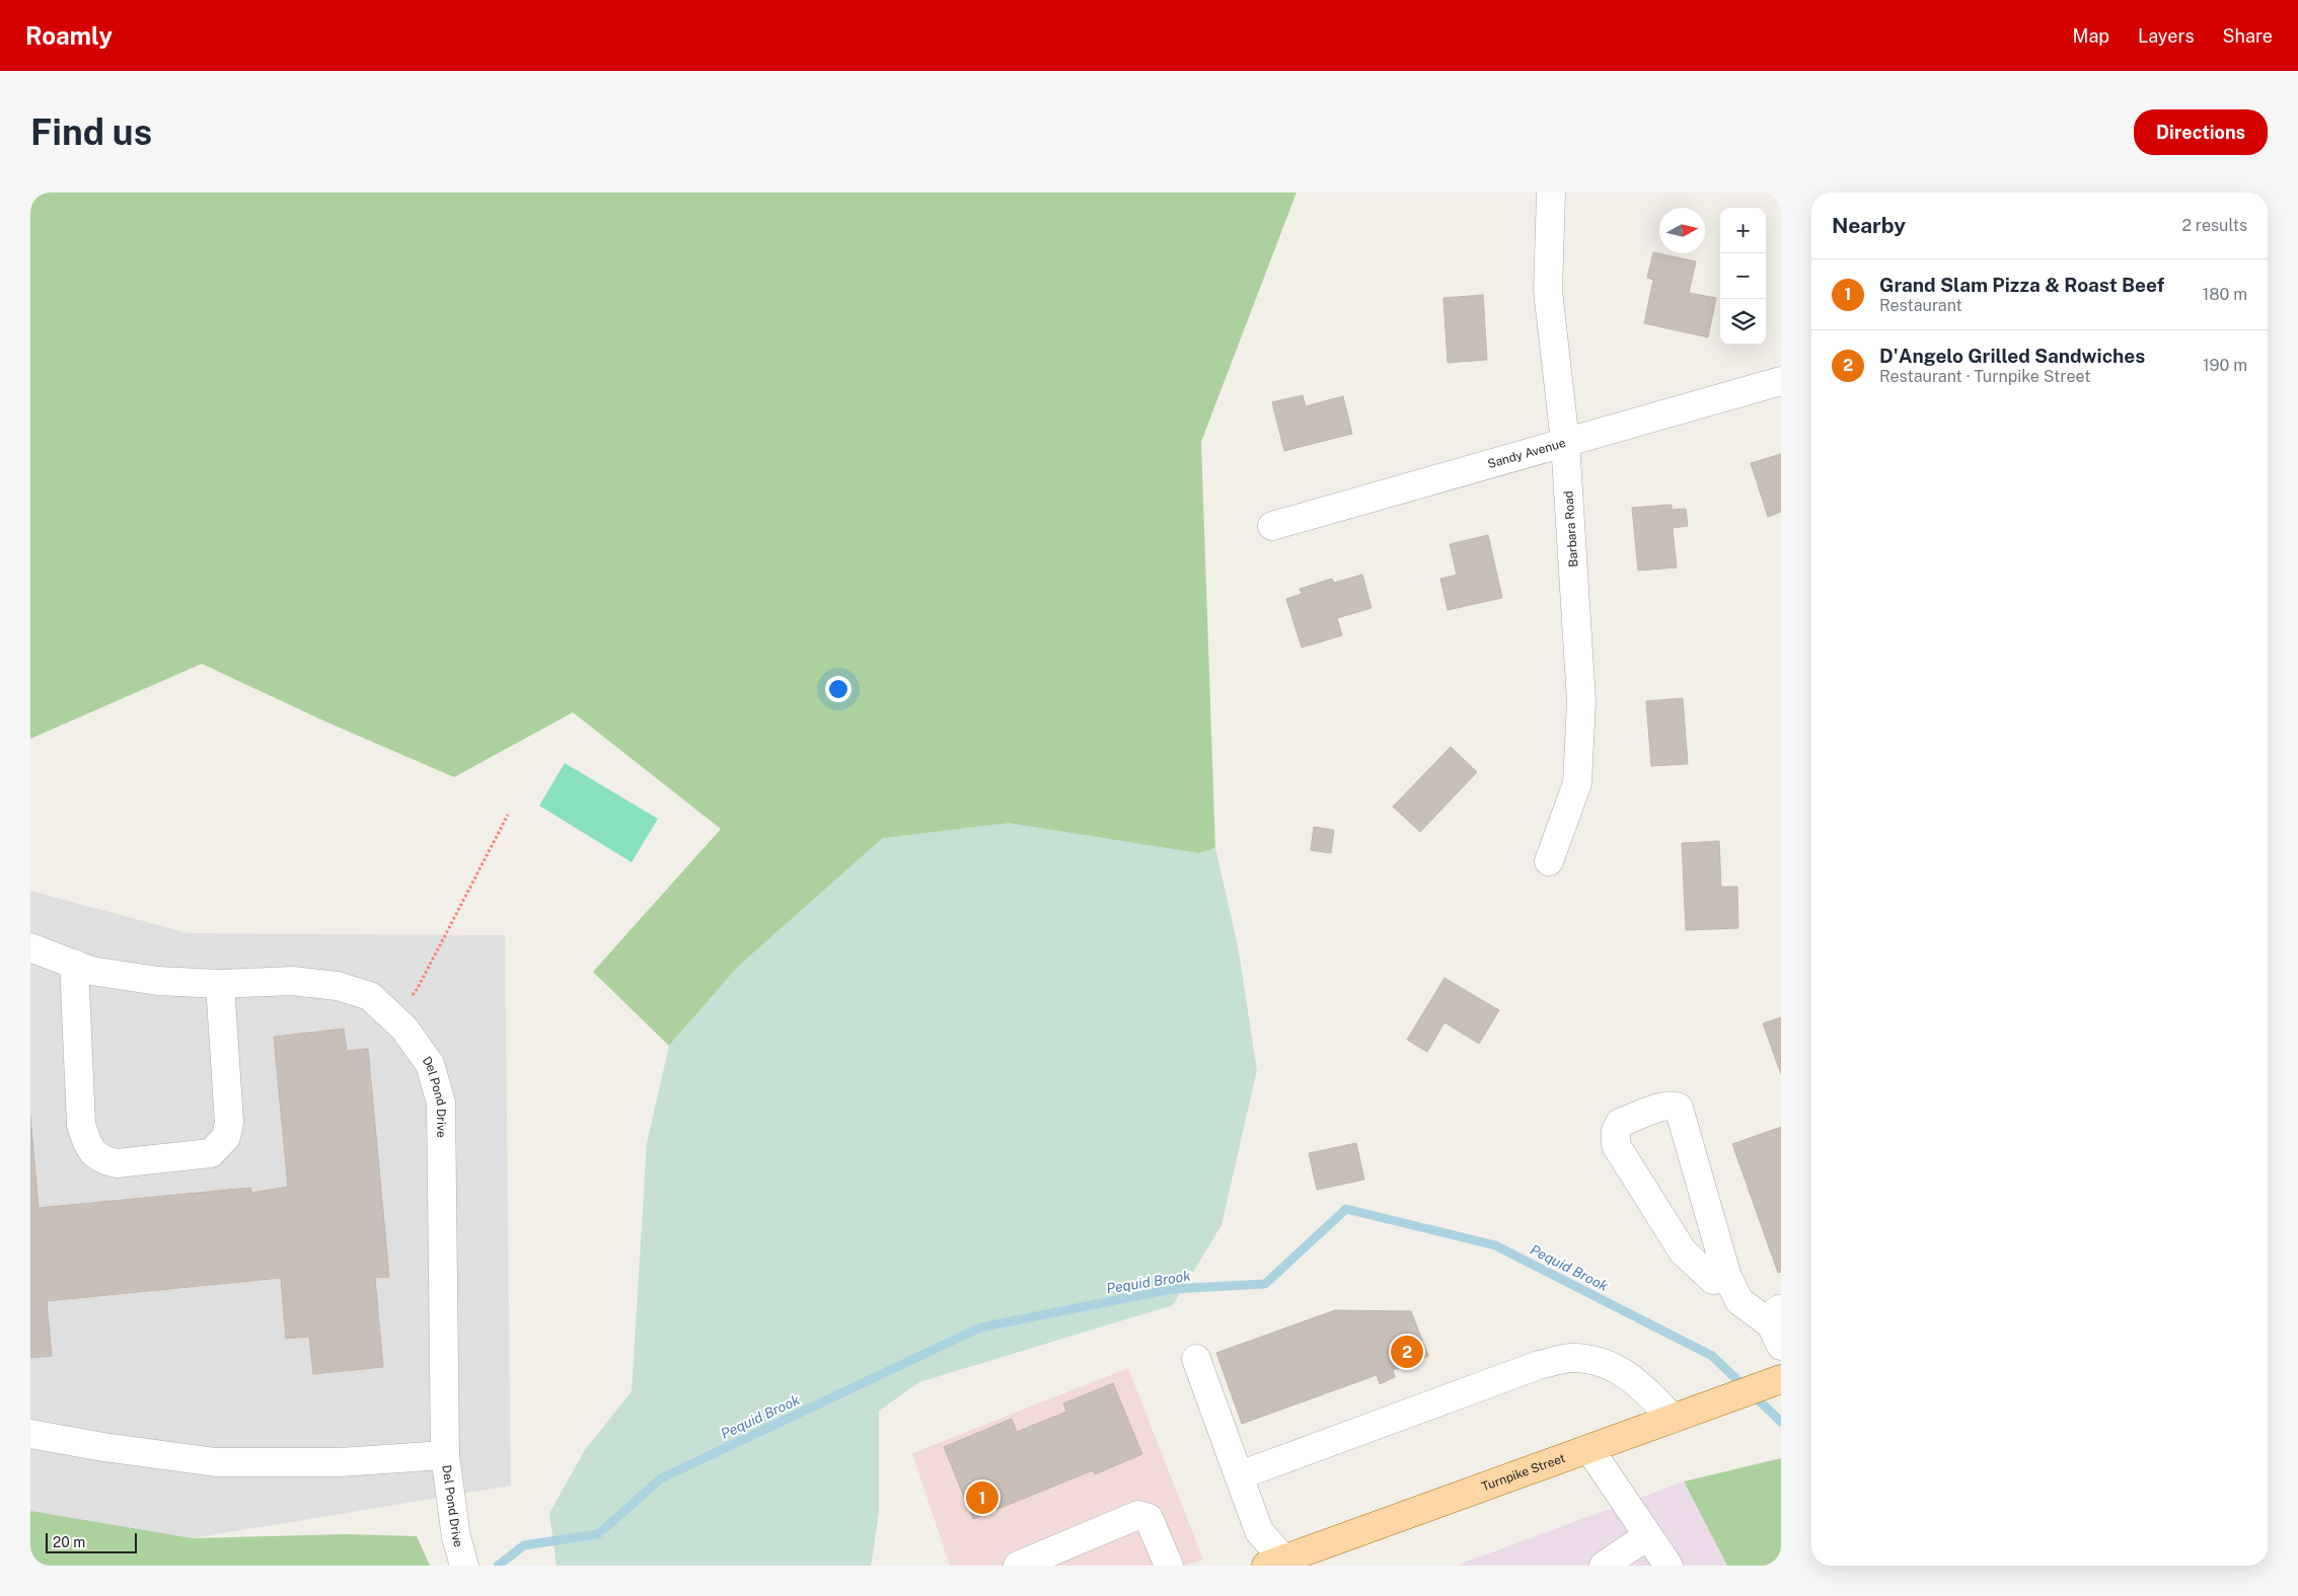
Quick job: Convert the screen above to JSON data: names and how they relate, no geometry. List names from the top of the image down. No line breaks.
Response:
{"streets":{"main road":["Turnpike Street"],"street":["Sandy Avenue","Barbara Road","Del Pond Drive"]},"crossings":[["Sandy Avenue","Barbara Road"]],"water":["Pequid Brook"],"scale_bar":"20 m","north":"right","page":{"header":"Roamly","nav":["Map","Layers","Share"],"buttons":"Directions","title":"Find us","heading":["Nearby","2 results"],"map_buttons":["+","−"],"list":[{"mark":"1","name":"Grand Slam Pizza & Roast Beef","note":"Restaurant","value":"180 m"},{"mark":"2","name":"D'Angelo Grilled Sandwiches","note":"Restaurant · Turnpike Street","value":"190 m"}],"pins":["2","1"],"scale":"20 m"}}
